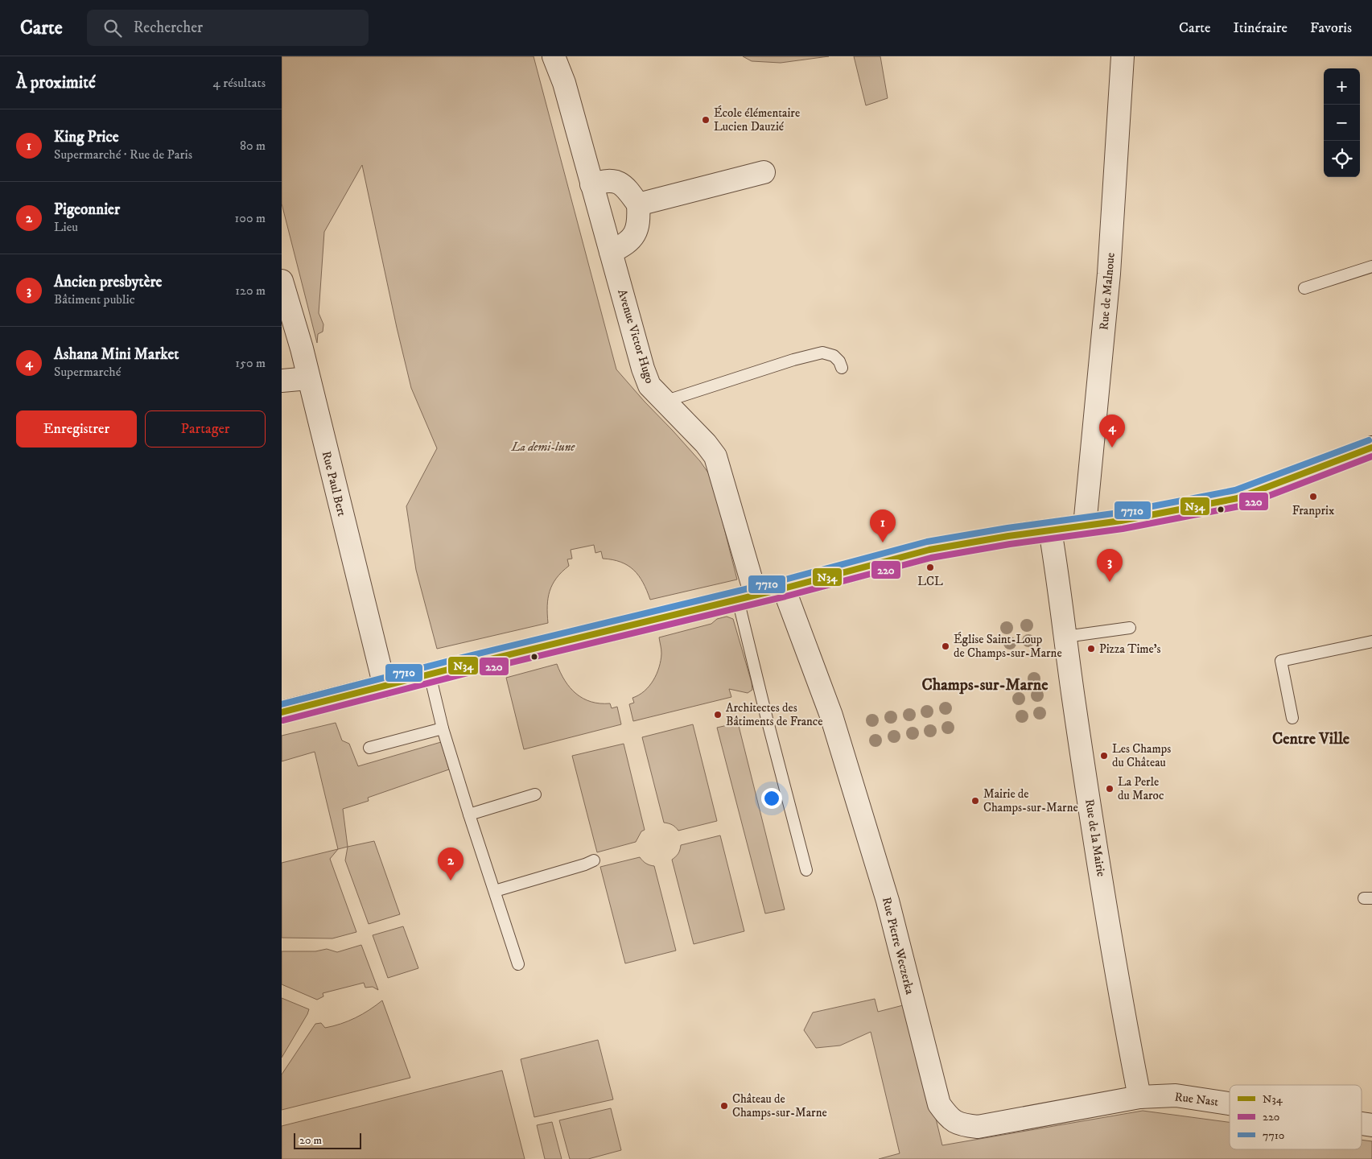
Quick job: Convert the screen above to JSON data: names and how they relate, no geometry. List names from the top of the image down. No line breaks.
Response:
{"streets":{"street":["Rue de Malnoue","Avenue Victor Hugo","Rue Paul Bert","Rue de la Mairie","Rue Pierre Weczerka","Rue Nast"]},"crossings":[["Rue de la Mairie","Rue Pierre Weczerka"],["Rue de la Mairie","Rue Nast"],["Rue Pierre Weczerka","Rue Nast"]],"districts":["Champs-sur-Marne","Centre Ville"],"parks":["La demi-lune"],"places":["École élémentaire Lucien Dauzié","Franprix","LCL","Église Saint-Loup de Champs-sur-Marne","Pizza Time's","Architectes des Bâtiments de France","Les Champs du Château","La Perle du Maroc","Mairie de Champs-sur-Marne","Château de Champs-sur-Marne"],"lines":["transit line 7710","transit line N34","transit line 220"],"legend":["N34","220","7710"],"scale_bar":"20 m","page":{"header":"Carte","search":"Rechercher","nav":["Carte","Itinéraire","Favoris"],"heading":["À proximité","4 résultats"],"map_buttons":["+","−"],"list":[{"mark":"1","name":"King Price","note":"Supermarché · Rue de Paris","value":"80 m"},{"mark":"2","name":"Pigeonnier","note":"Lieu","value":"100 m"},{"mark":"3","name":"Ancien presbytère","note":"Bâtiment public","value":"120 m"},{"mark":"4","name":"Ashana Mini Market","note":"Supermarché","value":"150 m"}],"buttons":["Enregistrer","Partager"],"pins":["4","1","3","2"],"scale":"20 m"}}
